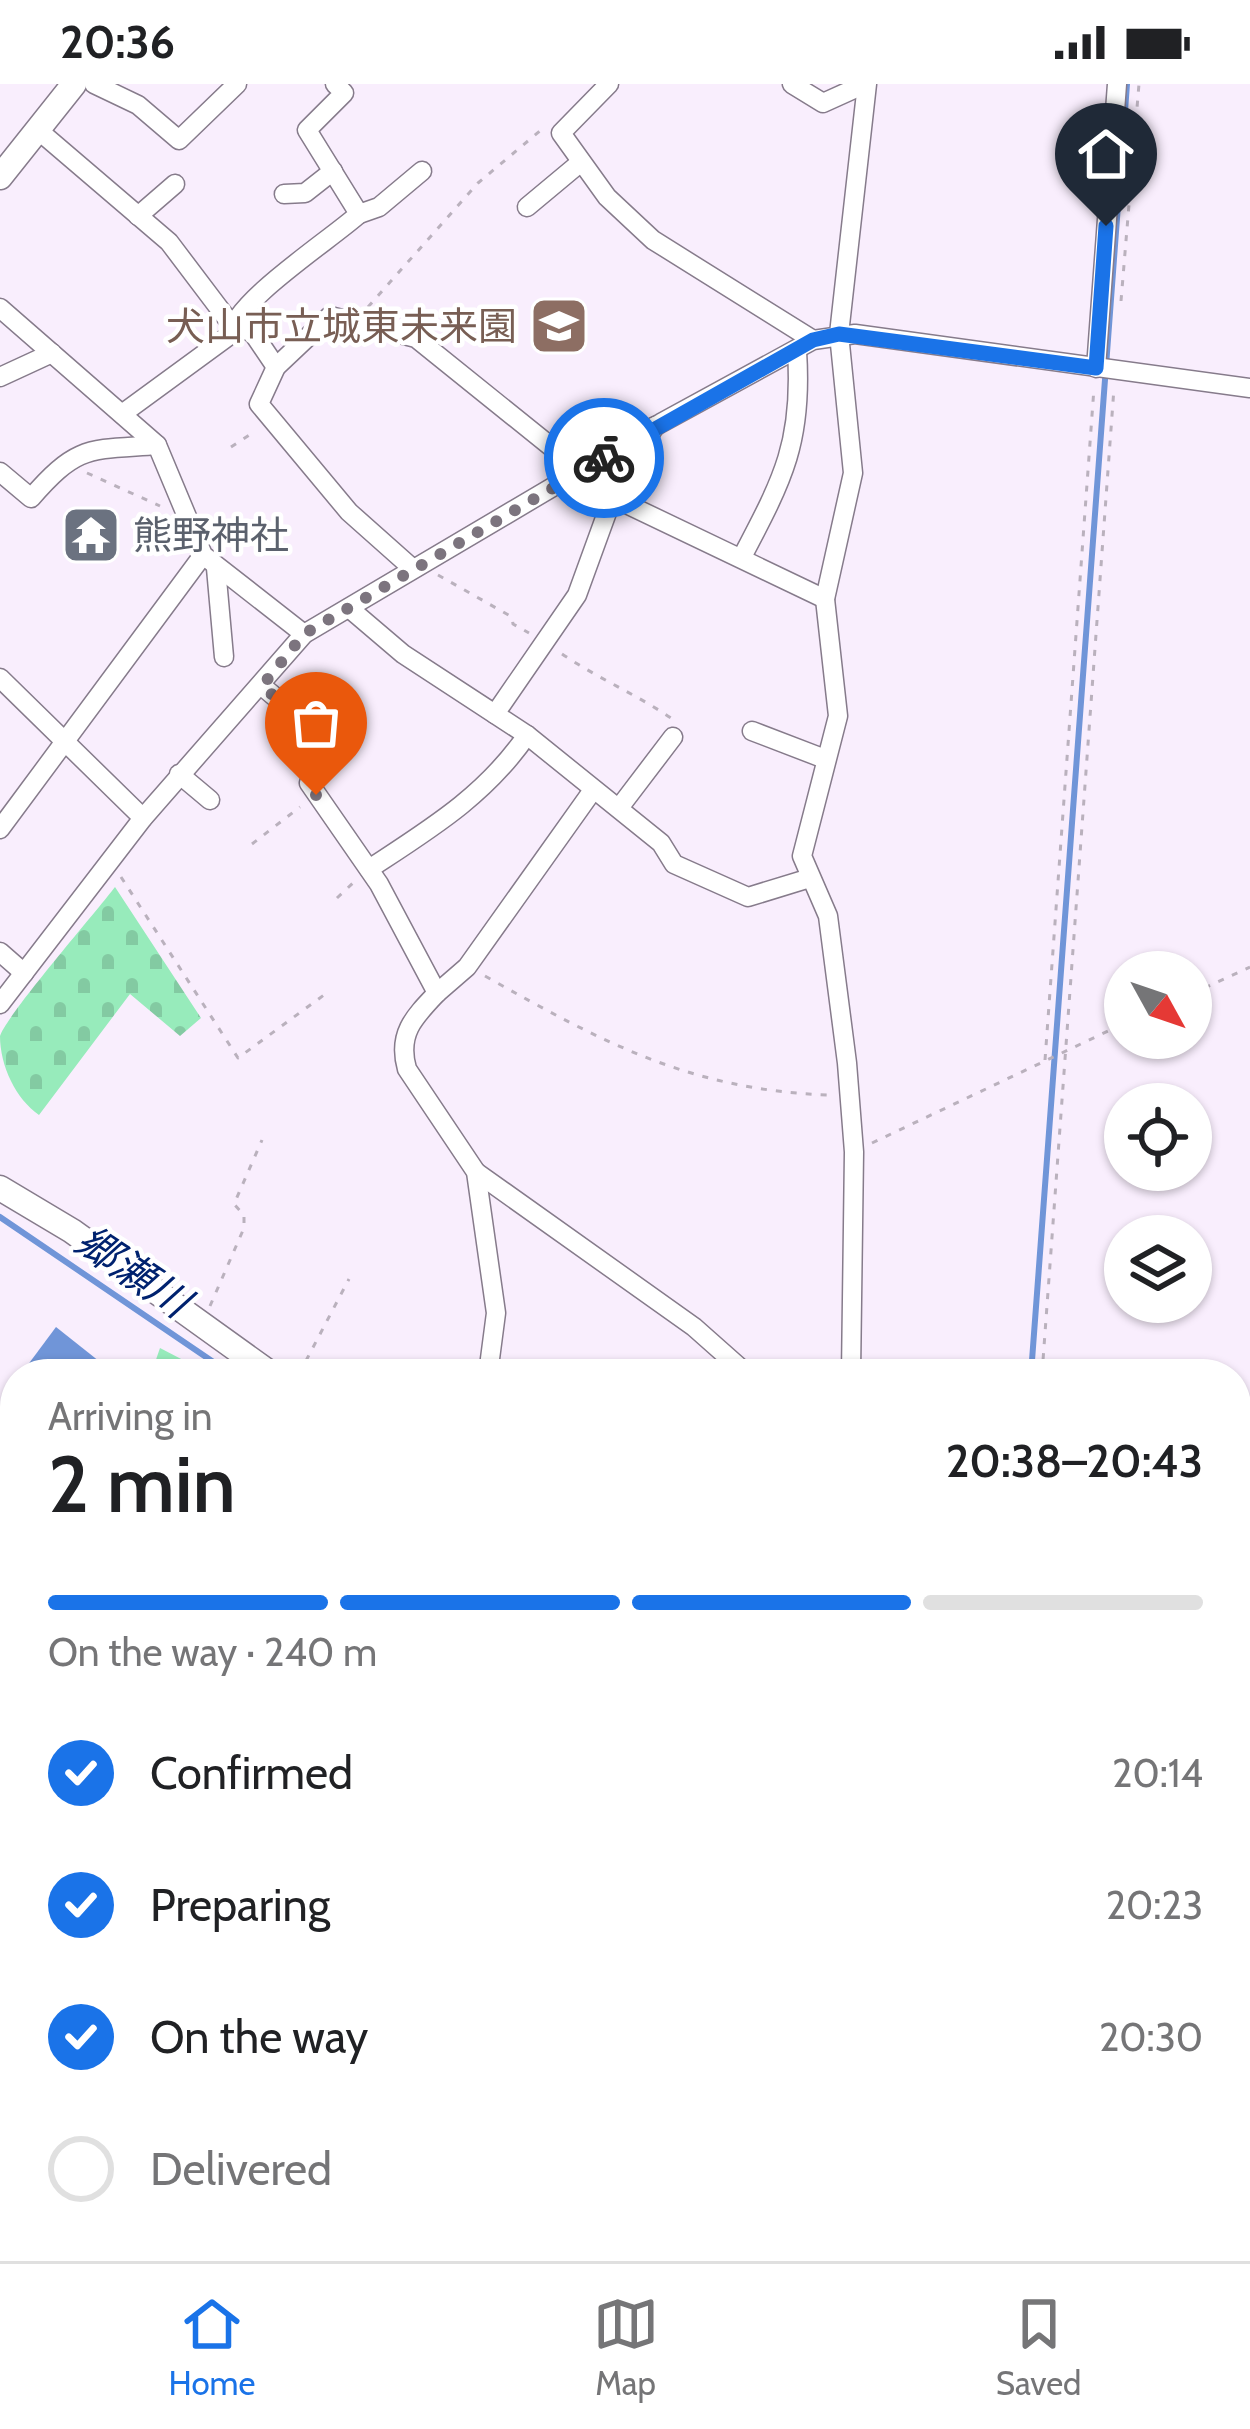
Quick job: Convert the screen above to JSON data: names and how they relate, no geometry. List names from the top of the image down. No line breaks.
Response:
{"water":["郷瀬川"],"places":{"school or university":["犬山市立城東未来園"],"temple":["熊野神社"]},"north":"bottom right","page":{"status":"20:36","heading":["2 min","Arriving in","20:38–20:43"],"bar":"On the way · 240 m","list":[["Confirmed","20:14"],["Preparing","20:23"],["On the way","20:30"],"Delivered"],"tabs":["Home","Map","Saved"]}}
